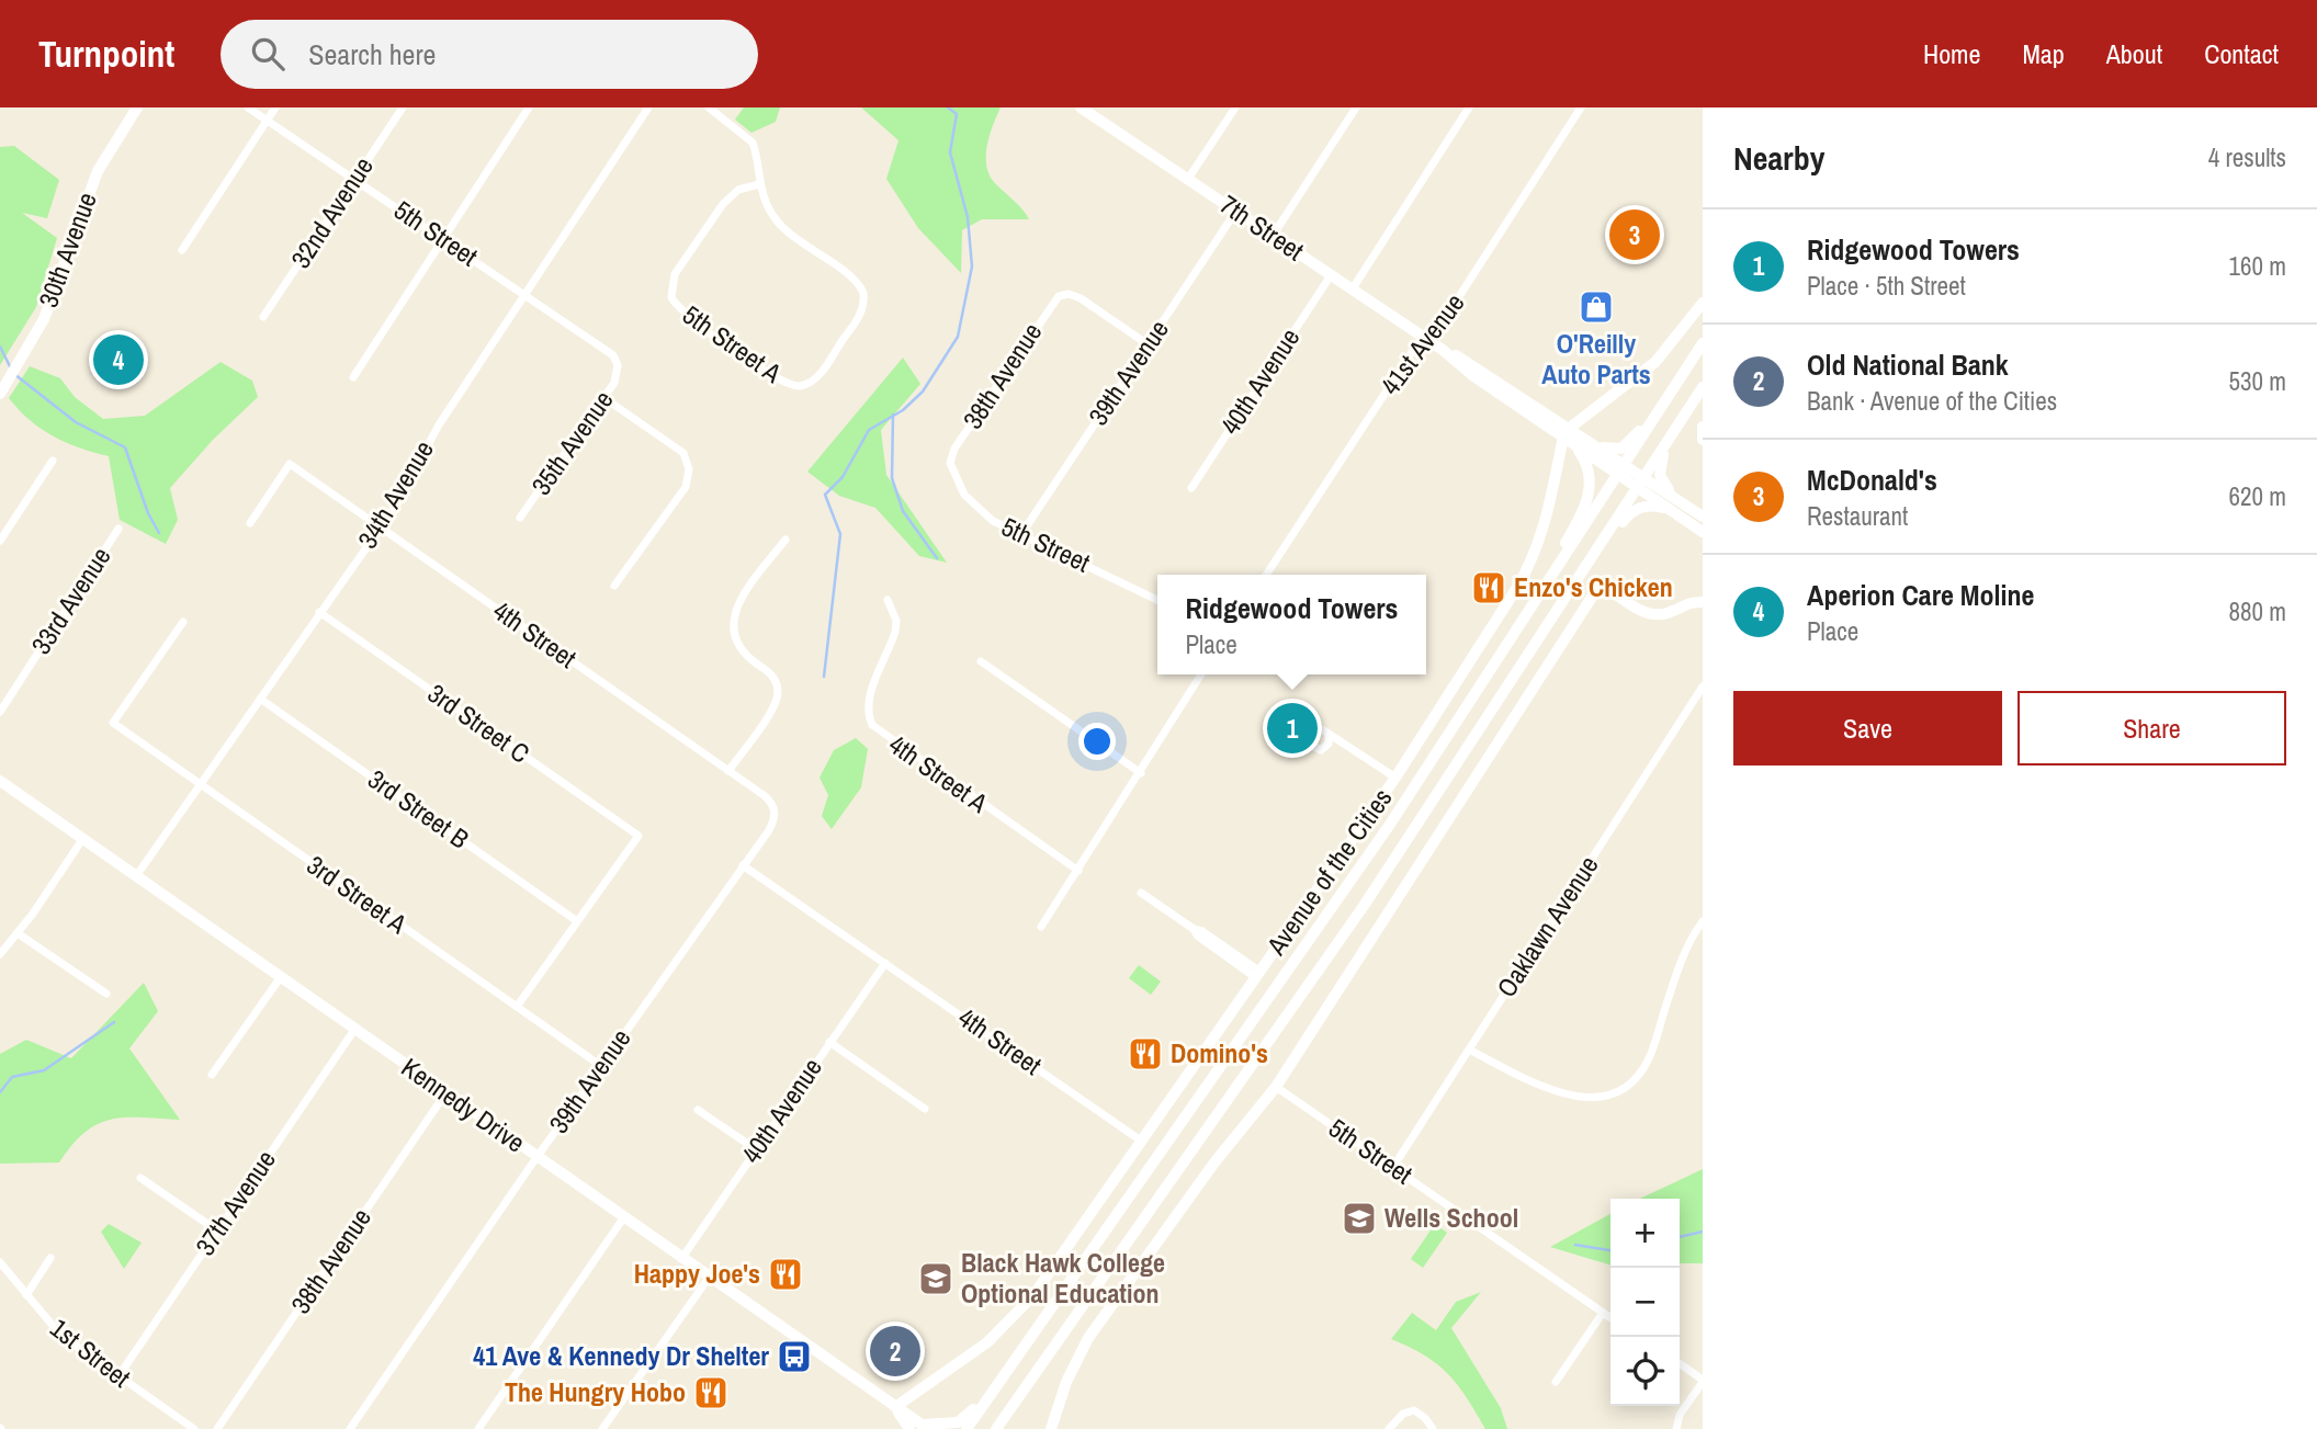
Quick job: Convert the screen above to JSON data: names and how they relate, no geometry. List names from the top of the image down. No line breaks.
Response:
{"streets":{"main road":["7th Street","30th Avenue","Avenue of the Cities","Kennedy Drive"],"street":["32nd Avenue","5th Street","5th Street A","41st Avenue","39th Avenue","38th Avenue","40th Avenue","35th Avenue","34th Avenue","33rd Avenue","4th Street","3rd Street C","4th Street A","3rd Street B","3rd Street A","Oaklawn Avenue","37th Avenue","1st Street"]},"crossings":[["32nd Avenue","5th Street"],["7th Street","41st Avenue"],["7th Street","39th Avenue"],["7th Street","40th Avenue"],["7th Street","Avenue of the Cities"],["5th Street","39th Avenue"],["5th Street","38th Avenue"],["5th Street","35th Avenue"],["5th Street","34th Avenue"],["5th Street","Oaklawn Avenue"],["39th Avenue","38th Avenue"],["39th Avenue","4th Street"],["39th Avenue","3rd Street A"],["39th Avenue","Kennedy Drive"],["38th Avenue","Kennedy Drive"],["40th Avenue","4th Street"],["40th Avenue","Kennedy Drive"],["34th Avenue","4th Street"],["34th Avenue","3rd Street C"],["34th Avenue","3rd Street B"],["34th Avenue","3rd Street A"],["34th Avenue","Kennedy Drive"],["4th Street","Avenue of the Cities"],["3rd Street C","3rd Street B"],["Avenue of the Cities","Kennedy Drive"],["Kennedy Drive","37th Avenue"],["37th Avenue","1st Street"]],"places":{"shop":["O'Reilly Auto Parts"],"restaurant":["Enzo's Chicken","Domino's","Happy Joe's","The Hungry Hobo"],"school or university":["Wells School","Black Hawk College Optional Education"],"bus stop":["41 Ave & Kennedy Dr Shelter"]},"page":{"header":"Turnpoint","search":"Search here","nav":["Home","Map","About","Contact"],"heading":["Nearby","4 results"],"pins":["3","4","1","2"],"list":[{"mark":"1","name":"Ridgewood Towers","note":"Place · 5th Street","value":"160 m"},{"mark":"2","name":"Old National Bank","note":"Bank · Avenue of the Cities","value":"530 m"},{"mark":"3","name":"McDonald's","note":"Restaurant","value":"620 m"},{"mark":"4","name":"Aperion Care Moline","note":"Place","value":"880 m"}],"popup":["Ridgewood Towers","Place"],"buttons":["Save","Share"],"map_buttons":["+","−"]}}
